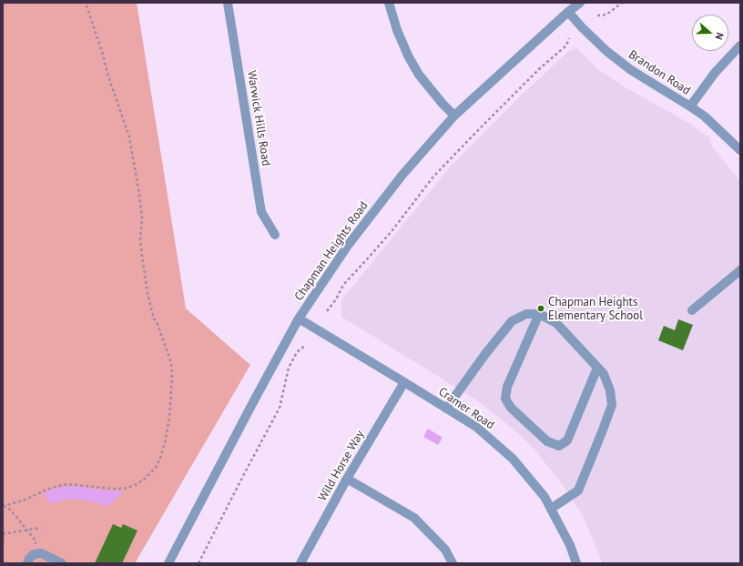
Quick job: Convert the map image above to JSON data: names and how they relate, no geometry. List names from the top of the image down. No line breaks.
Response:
{"streets":{"street":["Brandon Road","Warwick Hills Road","Chapman Heights Road","Cramer Road","Wild Horse Way"]},"crossings":[["Brandon Road","Chapman Heights Road"],["Chapman Heights Road","Cramer Road"],["Cramer Road","Wild Horse Way"]],"places":["Chapman Heights Elementary School"],"north":"right"}
